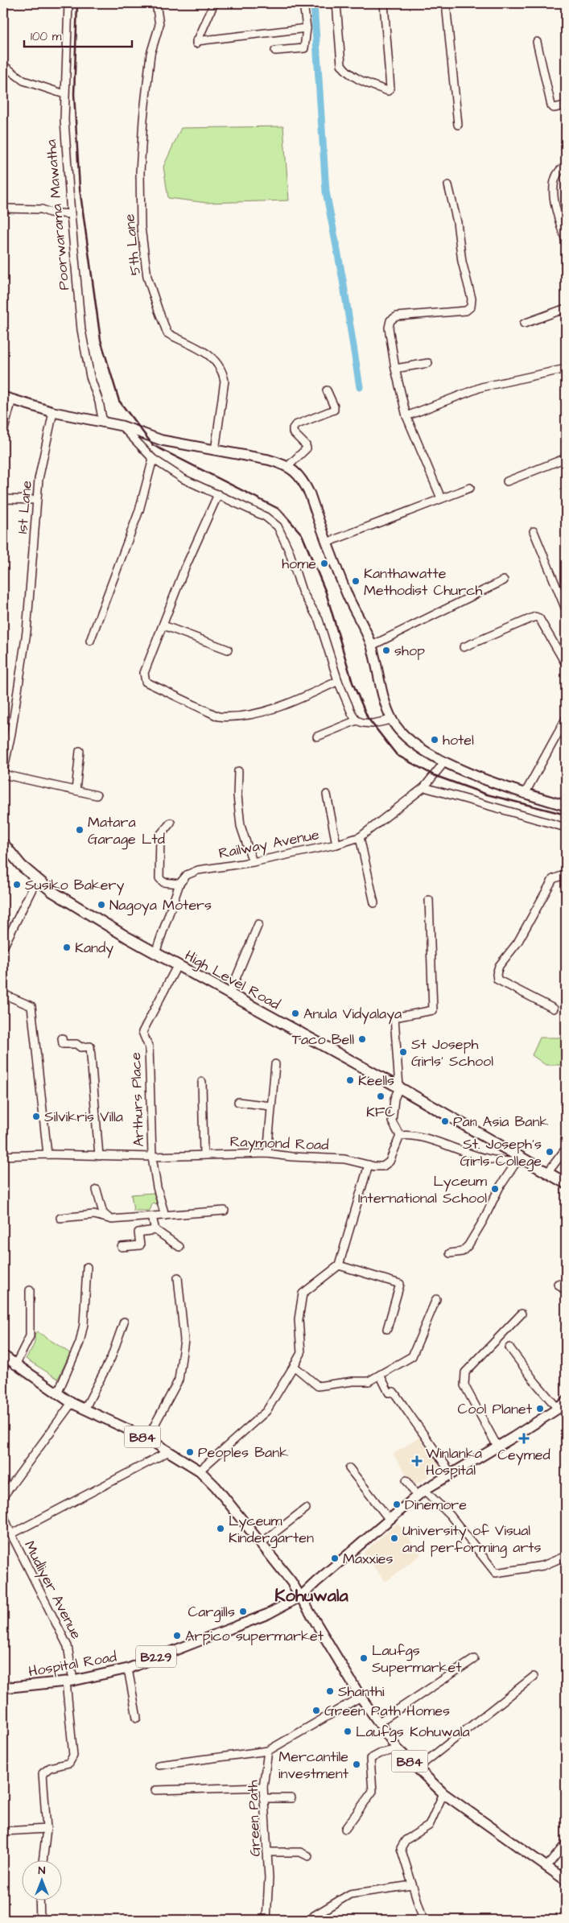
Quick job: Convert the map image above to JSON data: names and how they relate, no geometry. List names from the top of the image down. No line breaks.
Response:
{"streets":{"highway":["High Level Road"],"main road":["B84","B229","Hospital Road"],"street":["Poorwarama Mawatha","5th Lane","1st Lane","Railway Avenue","Arthurs Place","Raymond Road","Mudliyer Avenue","Green Path"]},"crossings":[["High Level Road","Arthurs Place"],["Arthurs Place","Raymond Road"],["B84","Hospital Road"],["Mudliyer Avenue","Hospital Road"]],"districts":["Kohuwala"],"places":{"other":["home","Kanthawatte Methodist Church","shop","hotel","Matara Garage Ltd","Susiko Bakery","Nagoya Moters","Kandy","Anula Vidyalaya","Taco Bell","St Joseph Girls' School","Keells","KFC","Silvikris Villa","Pan Asia Bank","St. Joseph's Girls College","Lyceum International School","Cool Planet","Peoples Bank","Dinemore","Lyceum Kindergarten","University of Visual and performing arts","Maxxies","Cargills","Arpico supermarket","Laufgs Supermarket","Shanthi","Green Path Homes","Laufgs Kohuwala","Mercantile investment"],"health":["Ceymed","Winlanka Hospital"]},"scale_bar":"100 m","north":"top"}
